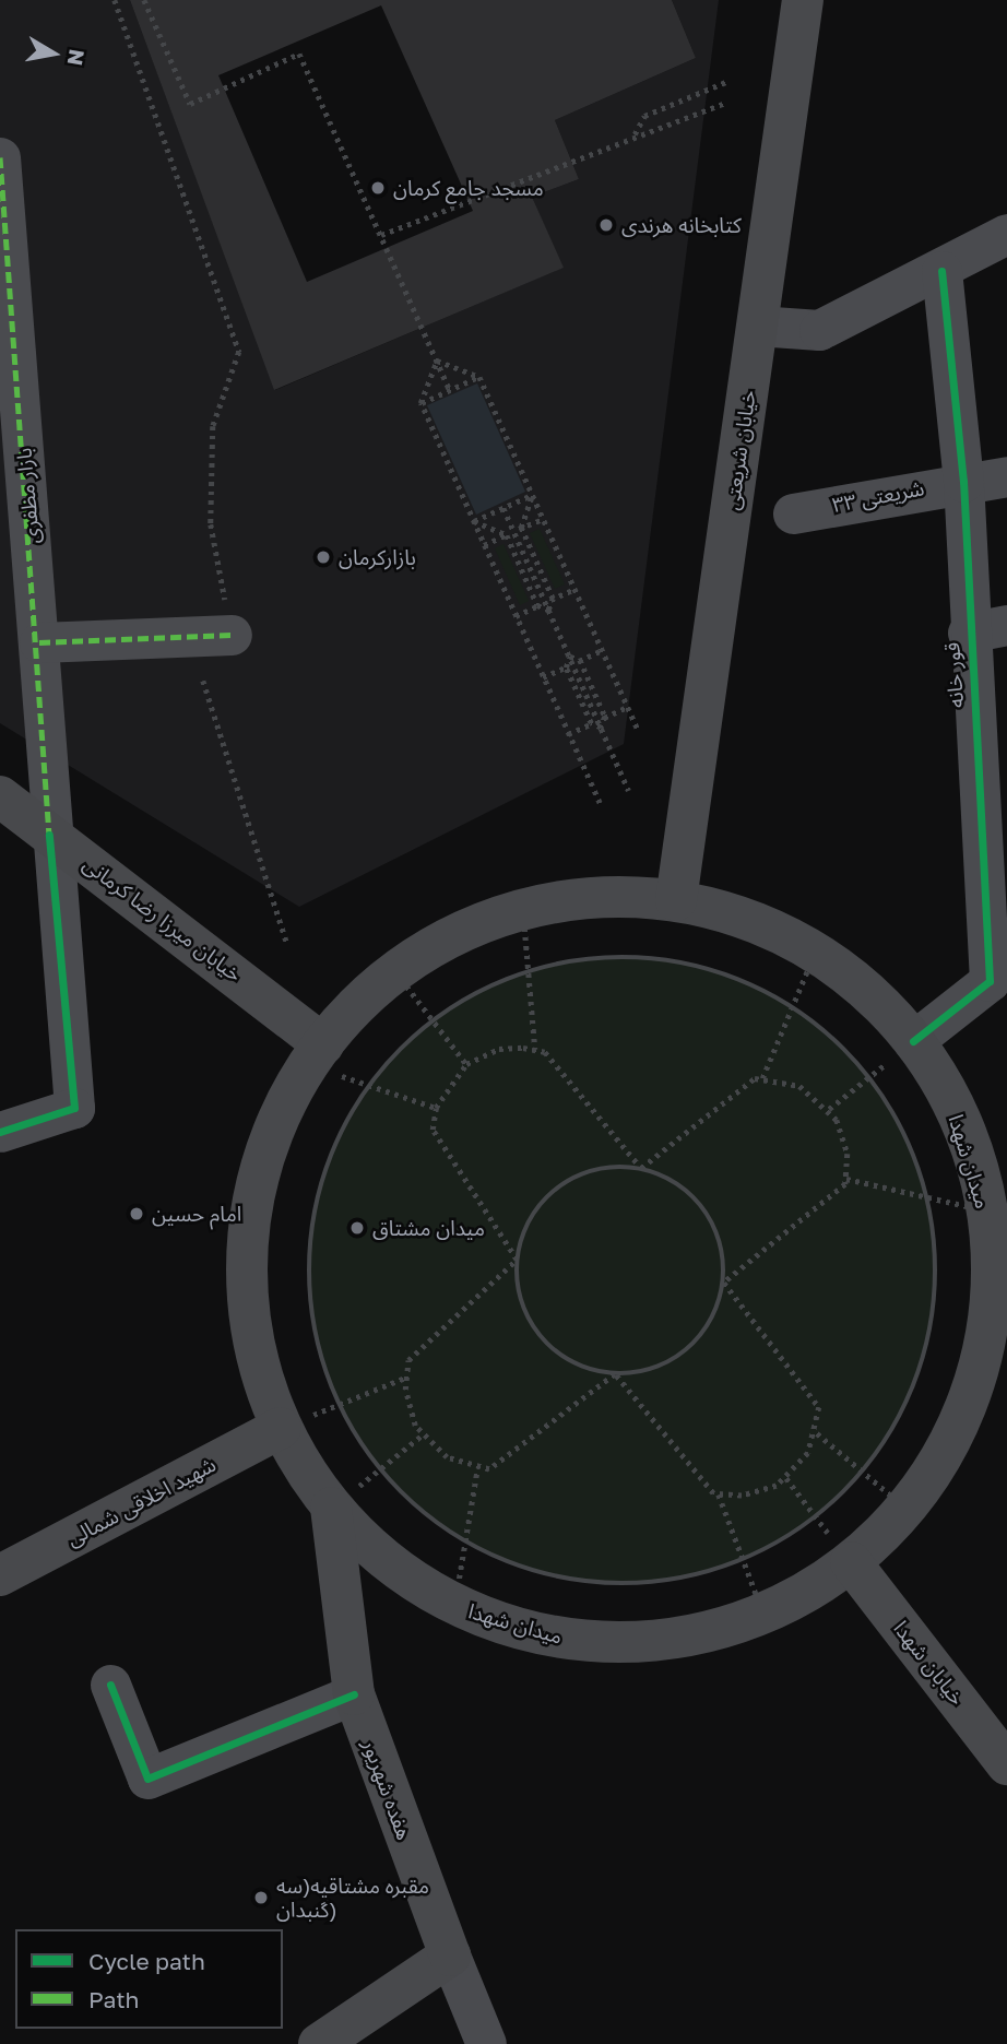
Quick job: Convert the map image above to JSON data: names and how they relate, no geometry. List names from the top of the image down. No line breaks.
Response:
{"streets":{"main road":["خیابان شریعتی","خیابان میرزا رضا کرمانی","میدان شهدا","شهید اخلاقی شمالی","خیابان شهدا","هفده شهریور"],"street":["بازار مظفری","شریعتی ۳۳","قور خانه"]},"crossings":[["خیابان شریعتی","میدان شهدا"],["بازار مظفری","خیابان میرزا رضا کرمانی"],["شریعتی ۳۳","قور خانه"],["قور خانه","میدان شهدا"],["خیابان میرزا رضا کرمانی","میدان شهدا"],["میدان شهدا","شهید اخلاقی شمالی"],["میدان شهدا","خیابان شهدا"],["میدان شهدا","هفده شهریور"]],"places":["مسجد جامع کرمان","کتابخانه هرندی","بازارکرمان","امام حسین","ميدان مشتاق","مقبره مشتاقیه(سه گنبدان)"],"legend":["Cycle path","Path"],"north":"right"}
